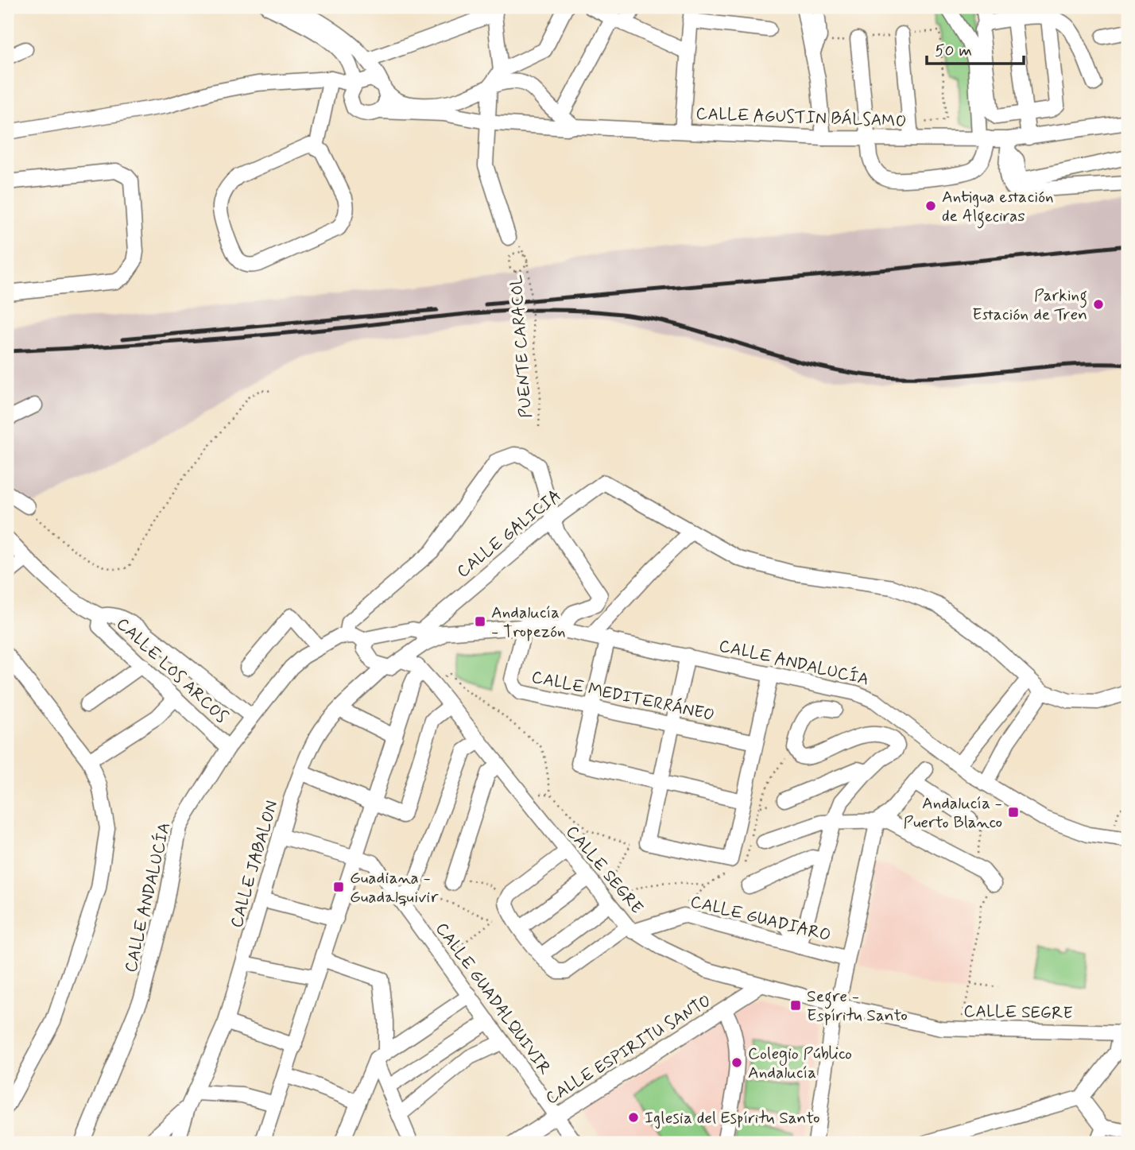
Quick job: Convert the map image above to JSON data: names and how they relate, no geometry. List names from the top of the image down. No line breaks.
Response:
{"streets":{"street":["CALLE AGUSTIN BÁLSAMO","CALLE GALICIA","CALLE ANDALUCÍA","CALLE LOS ARCOS","CALLE MEDITERRÁNEO","CALLE JABALON","CALLE SEGRE","CALLE GUADIARO","CALLE GUADALQUIVIR","CALLE ESPIRITU SANTO"],"path":["PUENTE CARACOL"]},"crossings":[["CALLE GALICIA","CALLE ANDALUCÍA"],["CALLE ANDALUCÍA","CALLE LOS ARCOS"],["CALLE ANDALUCÍA","CALLE MEDITERRÁNEO"],["CALLE JABALON","CALLE GUADALQUIVIR"],["CALLE SEGRE","CALLE GUADIARO"],["CALLE SEGRE","CALLE ESPIRITU SANTO"],["CALLE GUADALQUIVIR","CALLE ESPIRITU SANTO"]],"places":{"other":["Antigua estación de Algeciras","Parking Estación de Tren","Colegio Público Andalucía","Iglesia del Espíritu Santo"],"transit":["Andalucía - Tropezón","Andalucía - Puerto Blanco","Guadiana - Guadalquivir","Segre - Espíritu Santo"]},"scale_bar":"50 m"}
